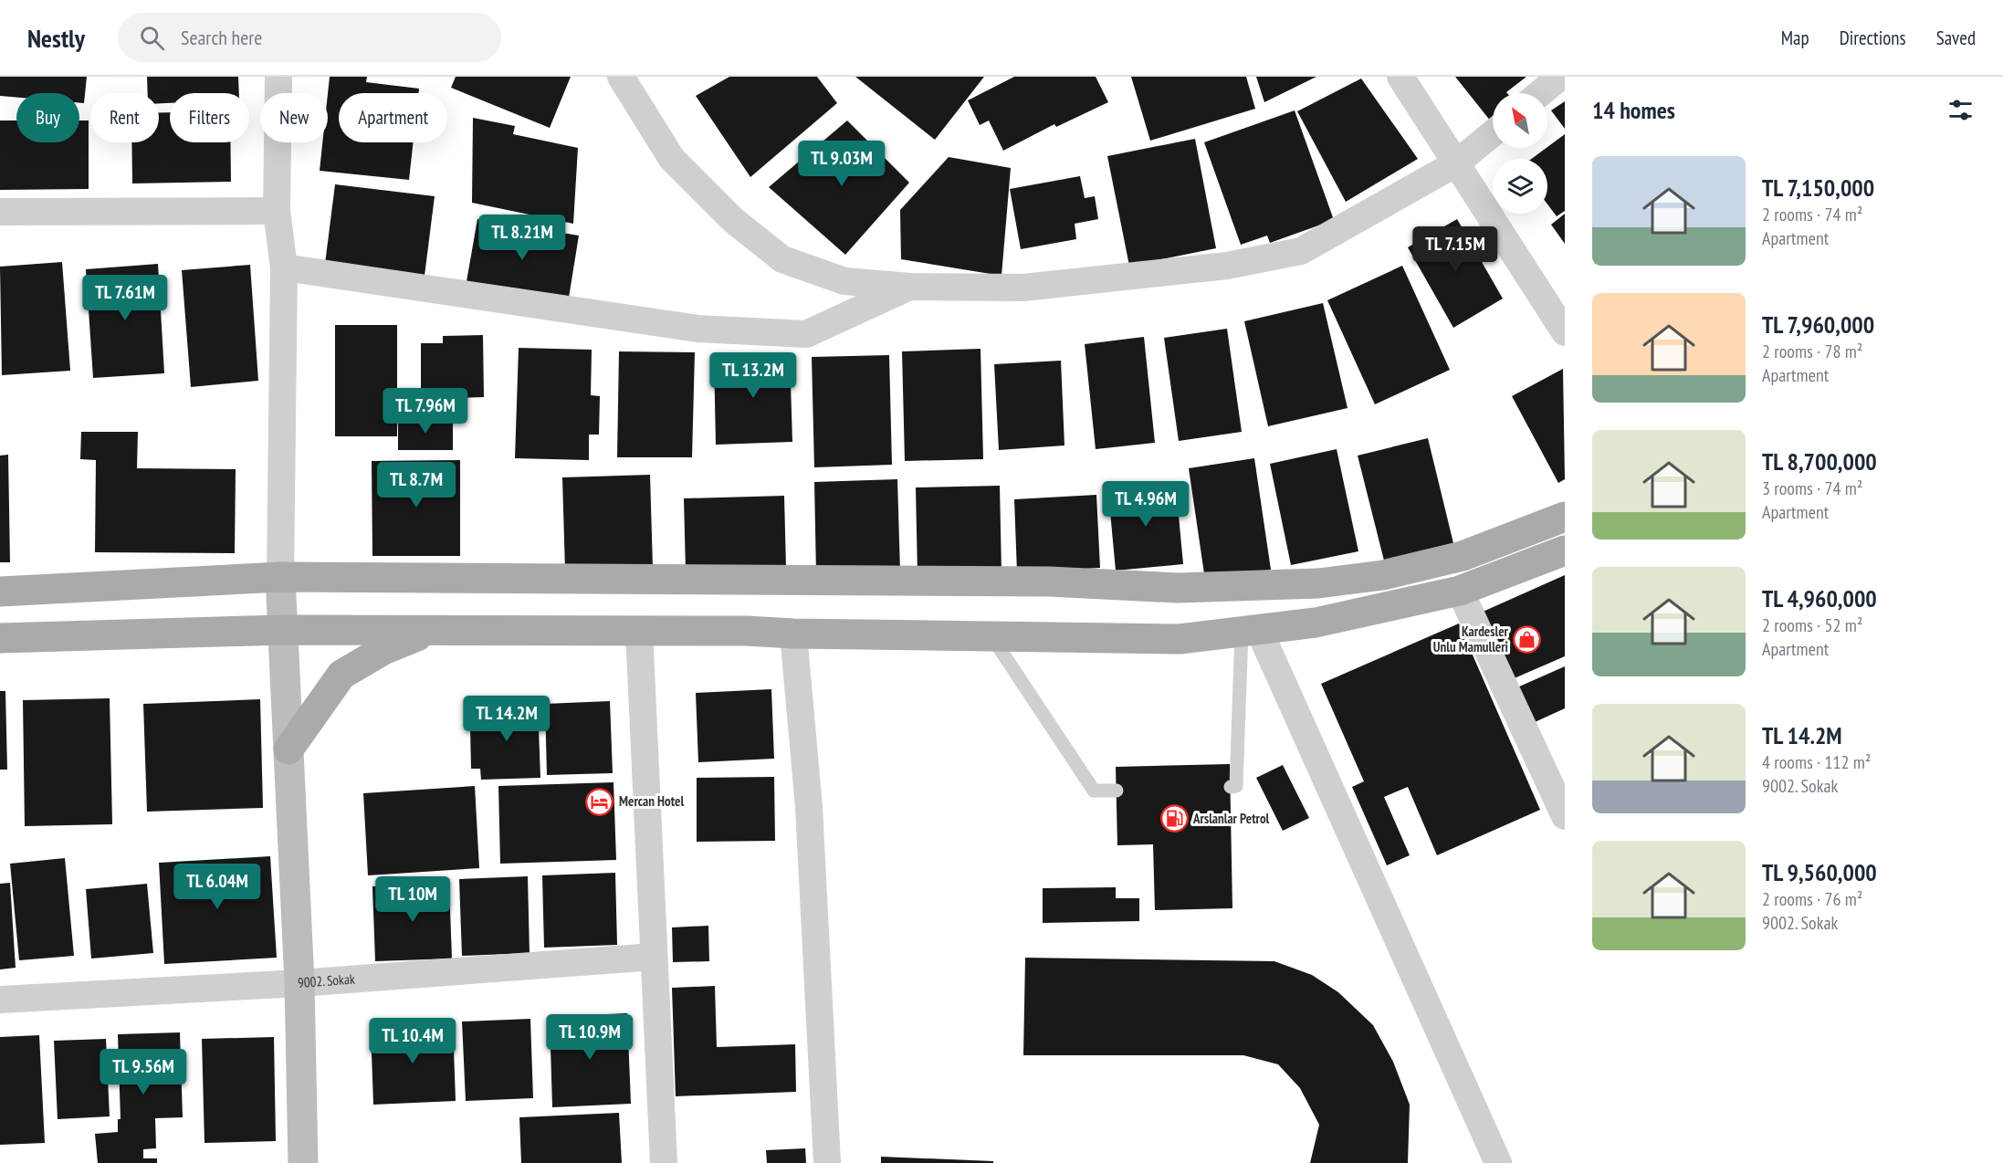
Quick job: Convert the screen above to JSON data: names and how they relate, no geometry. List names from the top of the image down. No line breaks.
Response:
{"streets":{"street":["9002. Sokak"]},"places":{"shop":["Kardesler Unlu Mamulleri"],"hotel":["Mercan Hotel"],"fuel station":["Arslanlar Petrol"]},"north":"top left","page":{"header":"Nestly","search":"Search here","nav":["Map","Directions","Saved"],"heading":"14 homes","chip":["Buy","Rent","Filters","New","Apartment"],"price":["TL 9.03M","TL 8.21M","TL 7.15M","TL 7.61M","TL 13.2M","TL 7.96M","TL 8.7M","TL 4.96M","TL 14.2M","TL 6.04M","TL 10M","TL 10.9M","TL 10.4M","TL 9.56M"],"list":[{"name":"TL 7,150,000","note":"2 rooms · 74 m² · Apartment"},{"name":"TL 7,960,000","note":"2 rooms · 78 m² · Apartment"},{"name":"TL 8,700,000","note":"3 rooms · 74 m² · Apartment"},{"name":"TL 4,960,000","note":"2 rooms · 52 m² · Apartment"},{"name":"TL 14.2M","note":"4 rooms · 112 m² · 9002. Sokak"},{"name":"TL 9,560,000","note":"2 rooms · 76 m² · 9002. Sokak"}]}}
